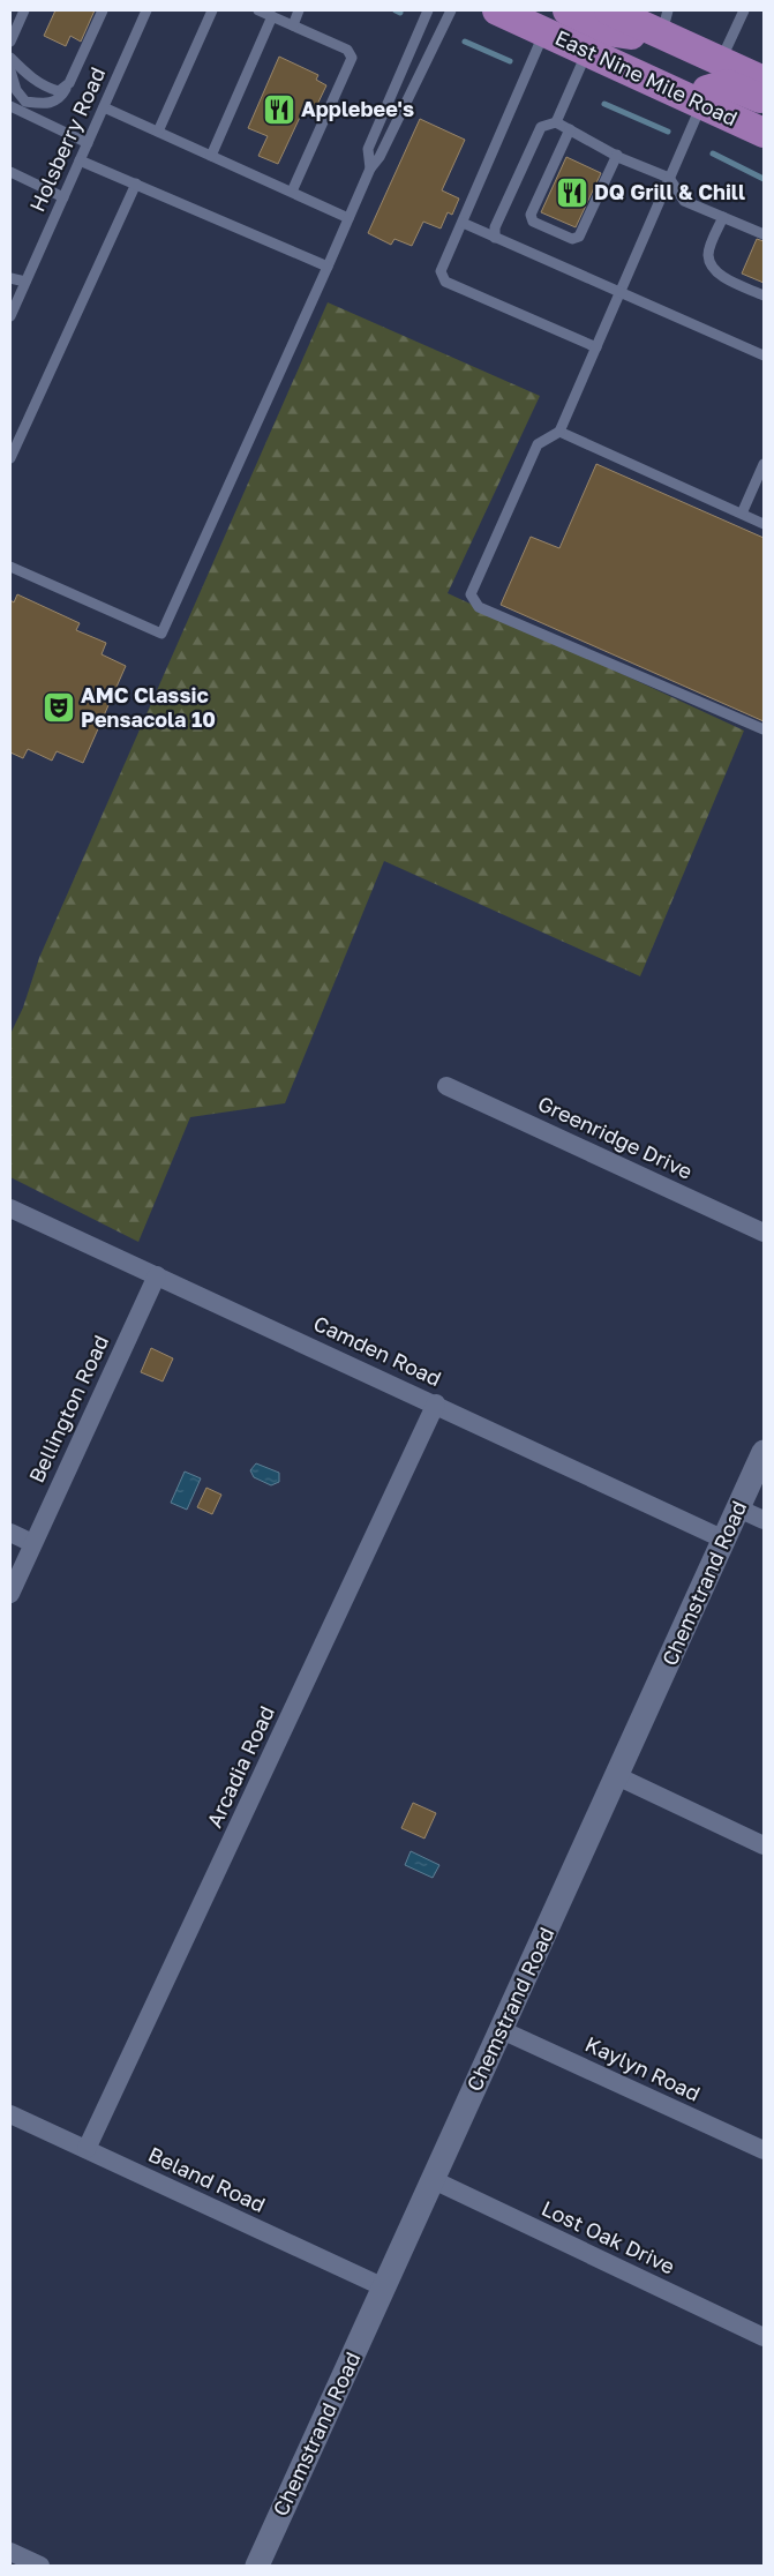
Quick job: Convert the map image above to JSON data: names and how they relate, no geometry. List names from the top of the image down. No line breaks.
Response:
{"streets":{"main road":["East Nine Mile Road"],"street":["Greenridge Drive","Camden Road","Bellington Road","Chemstrand Road","Arcadia Road","Kaylyn Road","Beland Road","Lost Oak Drive"],"lane":["Holsberry Road"]},"crossings":[["Camden Road","Bellington Road"],["Camden Road","Chemstrand Road"],["Camden Road","Arcadia Road"],["Chemstrand Road","Kaylyn Road"],["Chemstrand Road","Beland Road"],["Chemstrand Road","Lost Oak Drive"],["Arcadia Road","Beland Road"]],"places":{"restaurant":["Applebee's","DQ Grill & Chill"],"theatre":["AMC Classic Pensacola 10"]}}
